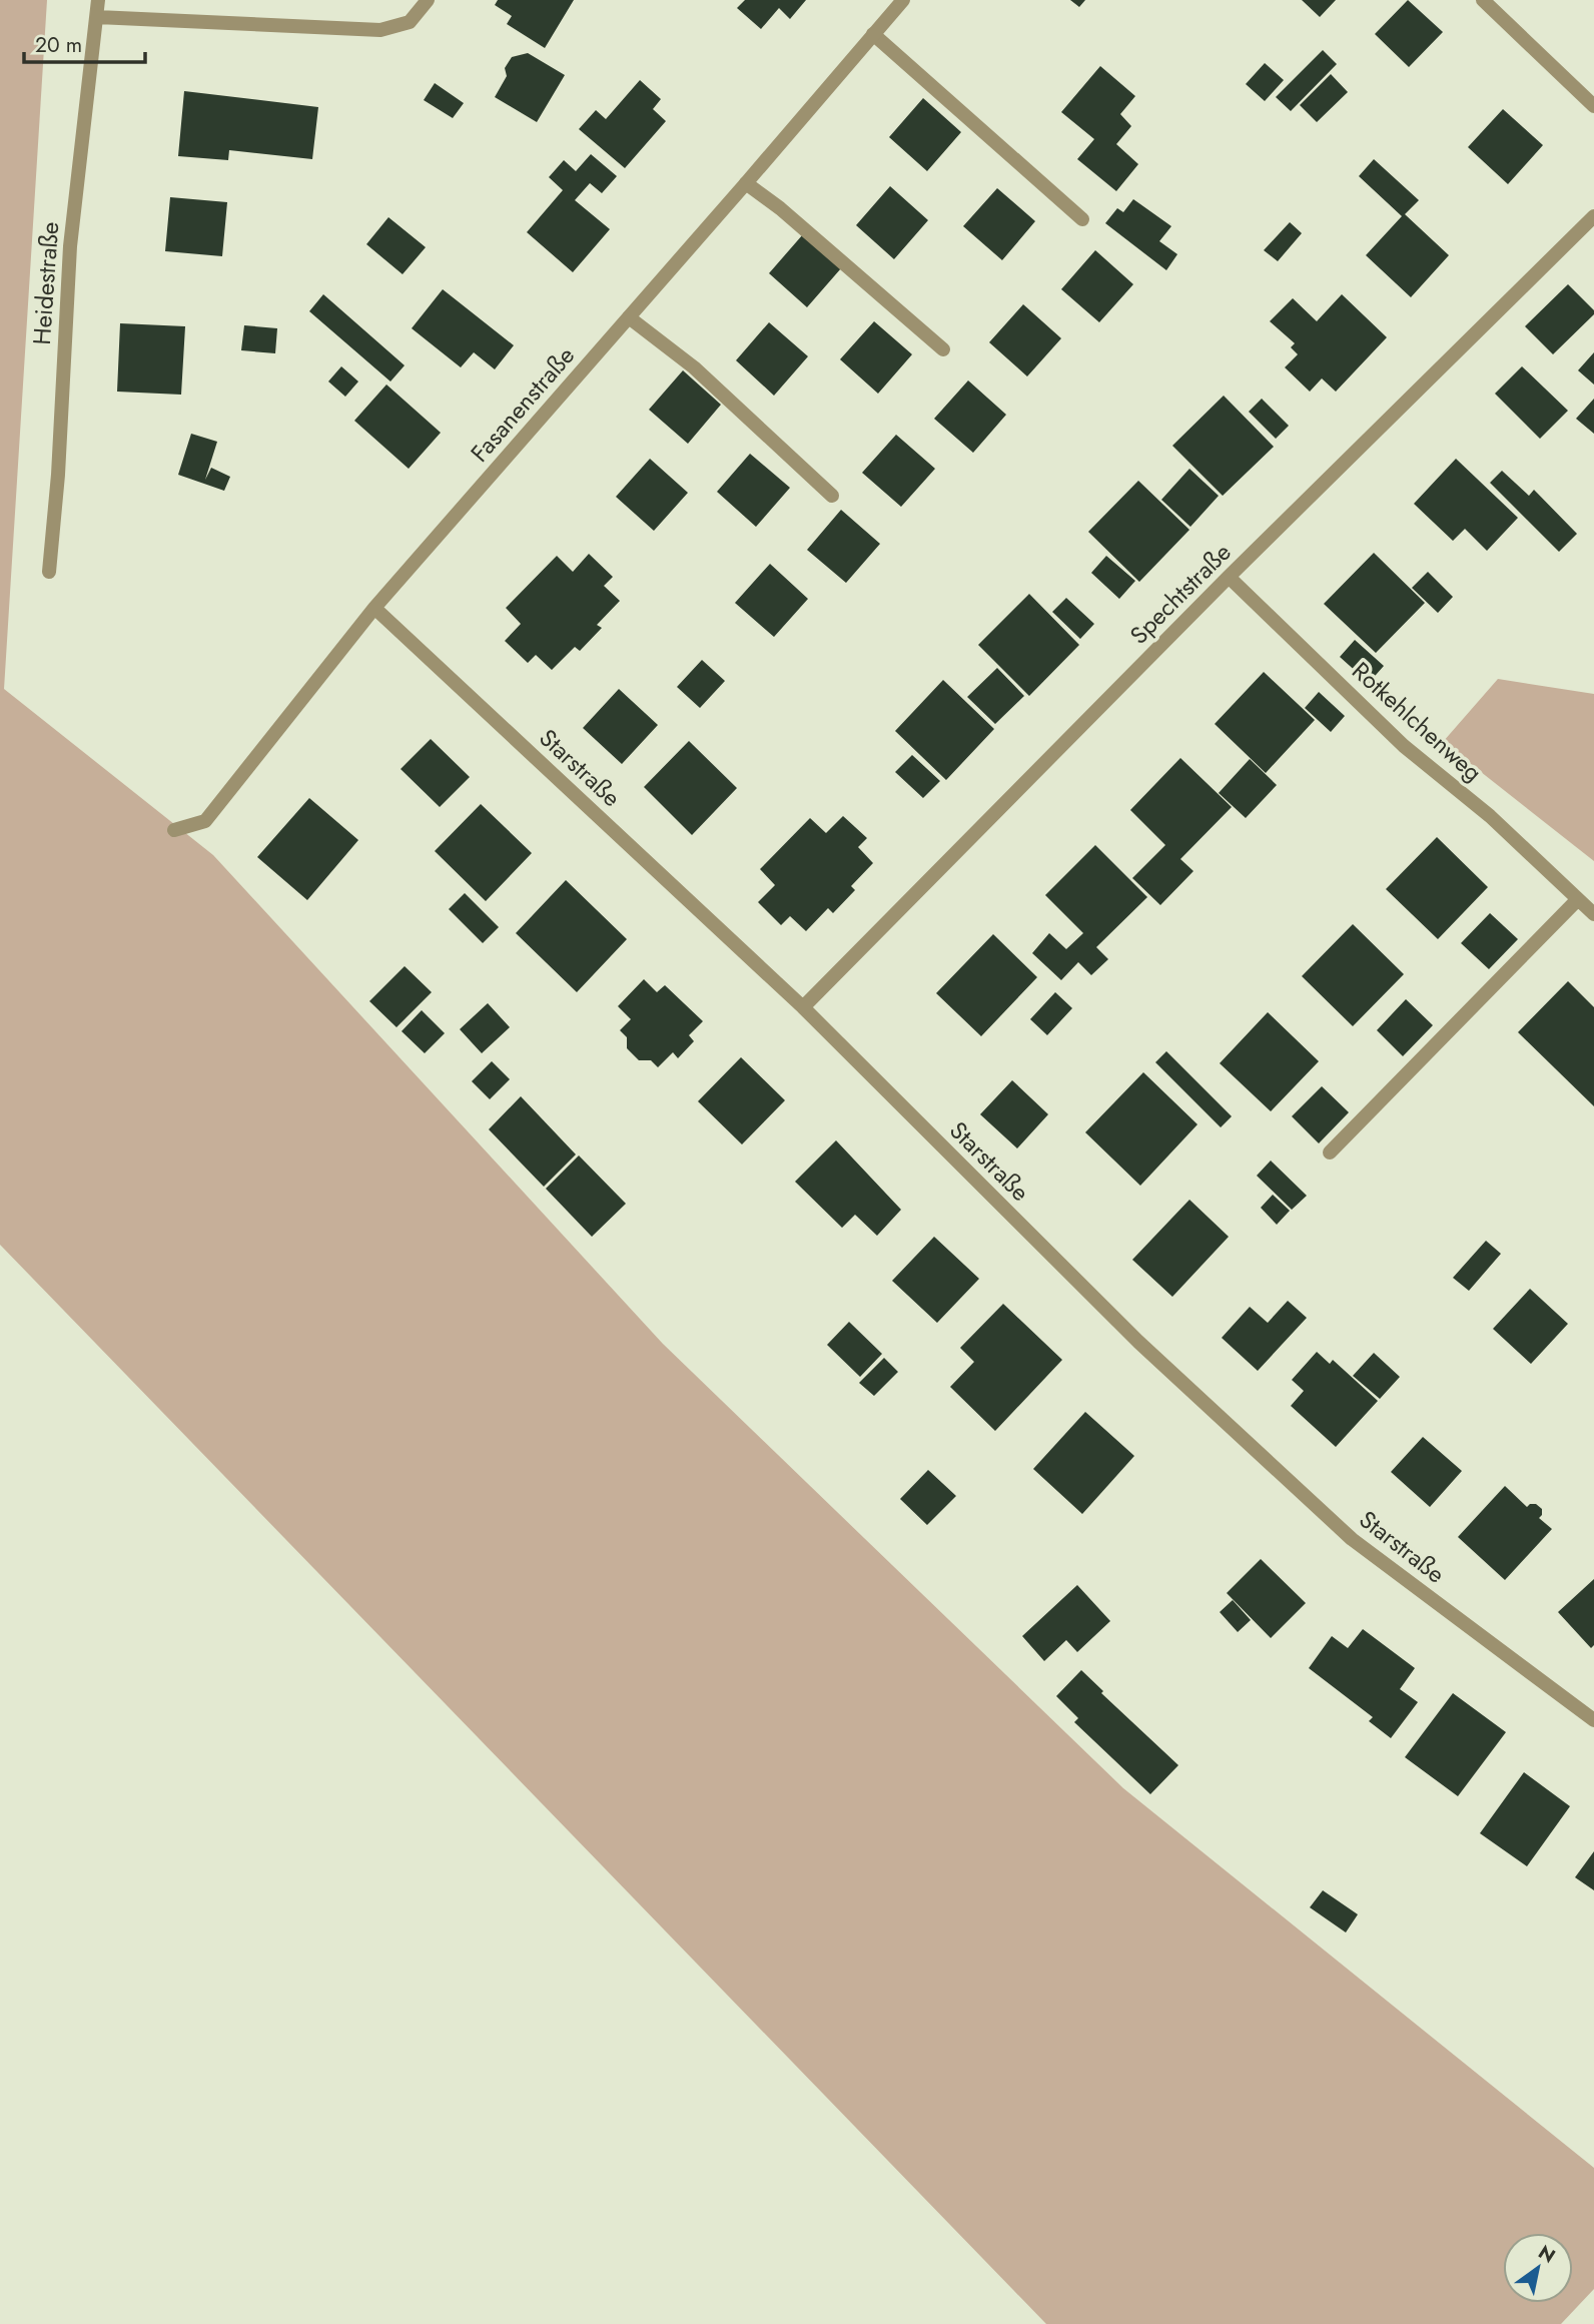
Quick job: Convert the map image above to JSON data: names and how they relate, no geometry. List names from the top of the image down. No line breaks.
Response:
{"streets":{"street":["Heidestraße","Fasanenstraße","Spechtstraße","Rotkehlchenweg","Starstraße"]},"crossings":[["Fasanenstraße","Starstraße"],["Spechtstraße","Rotkehlchenweg"],["Spechtstraße","Starstraße"]],"scale_bar":"20 m","north":"top right"}
